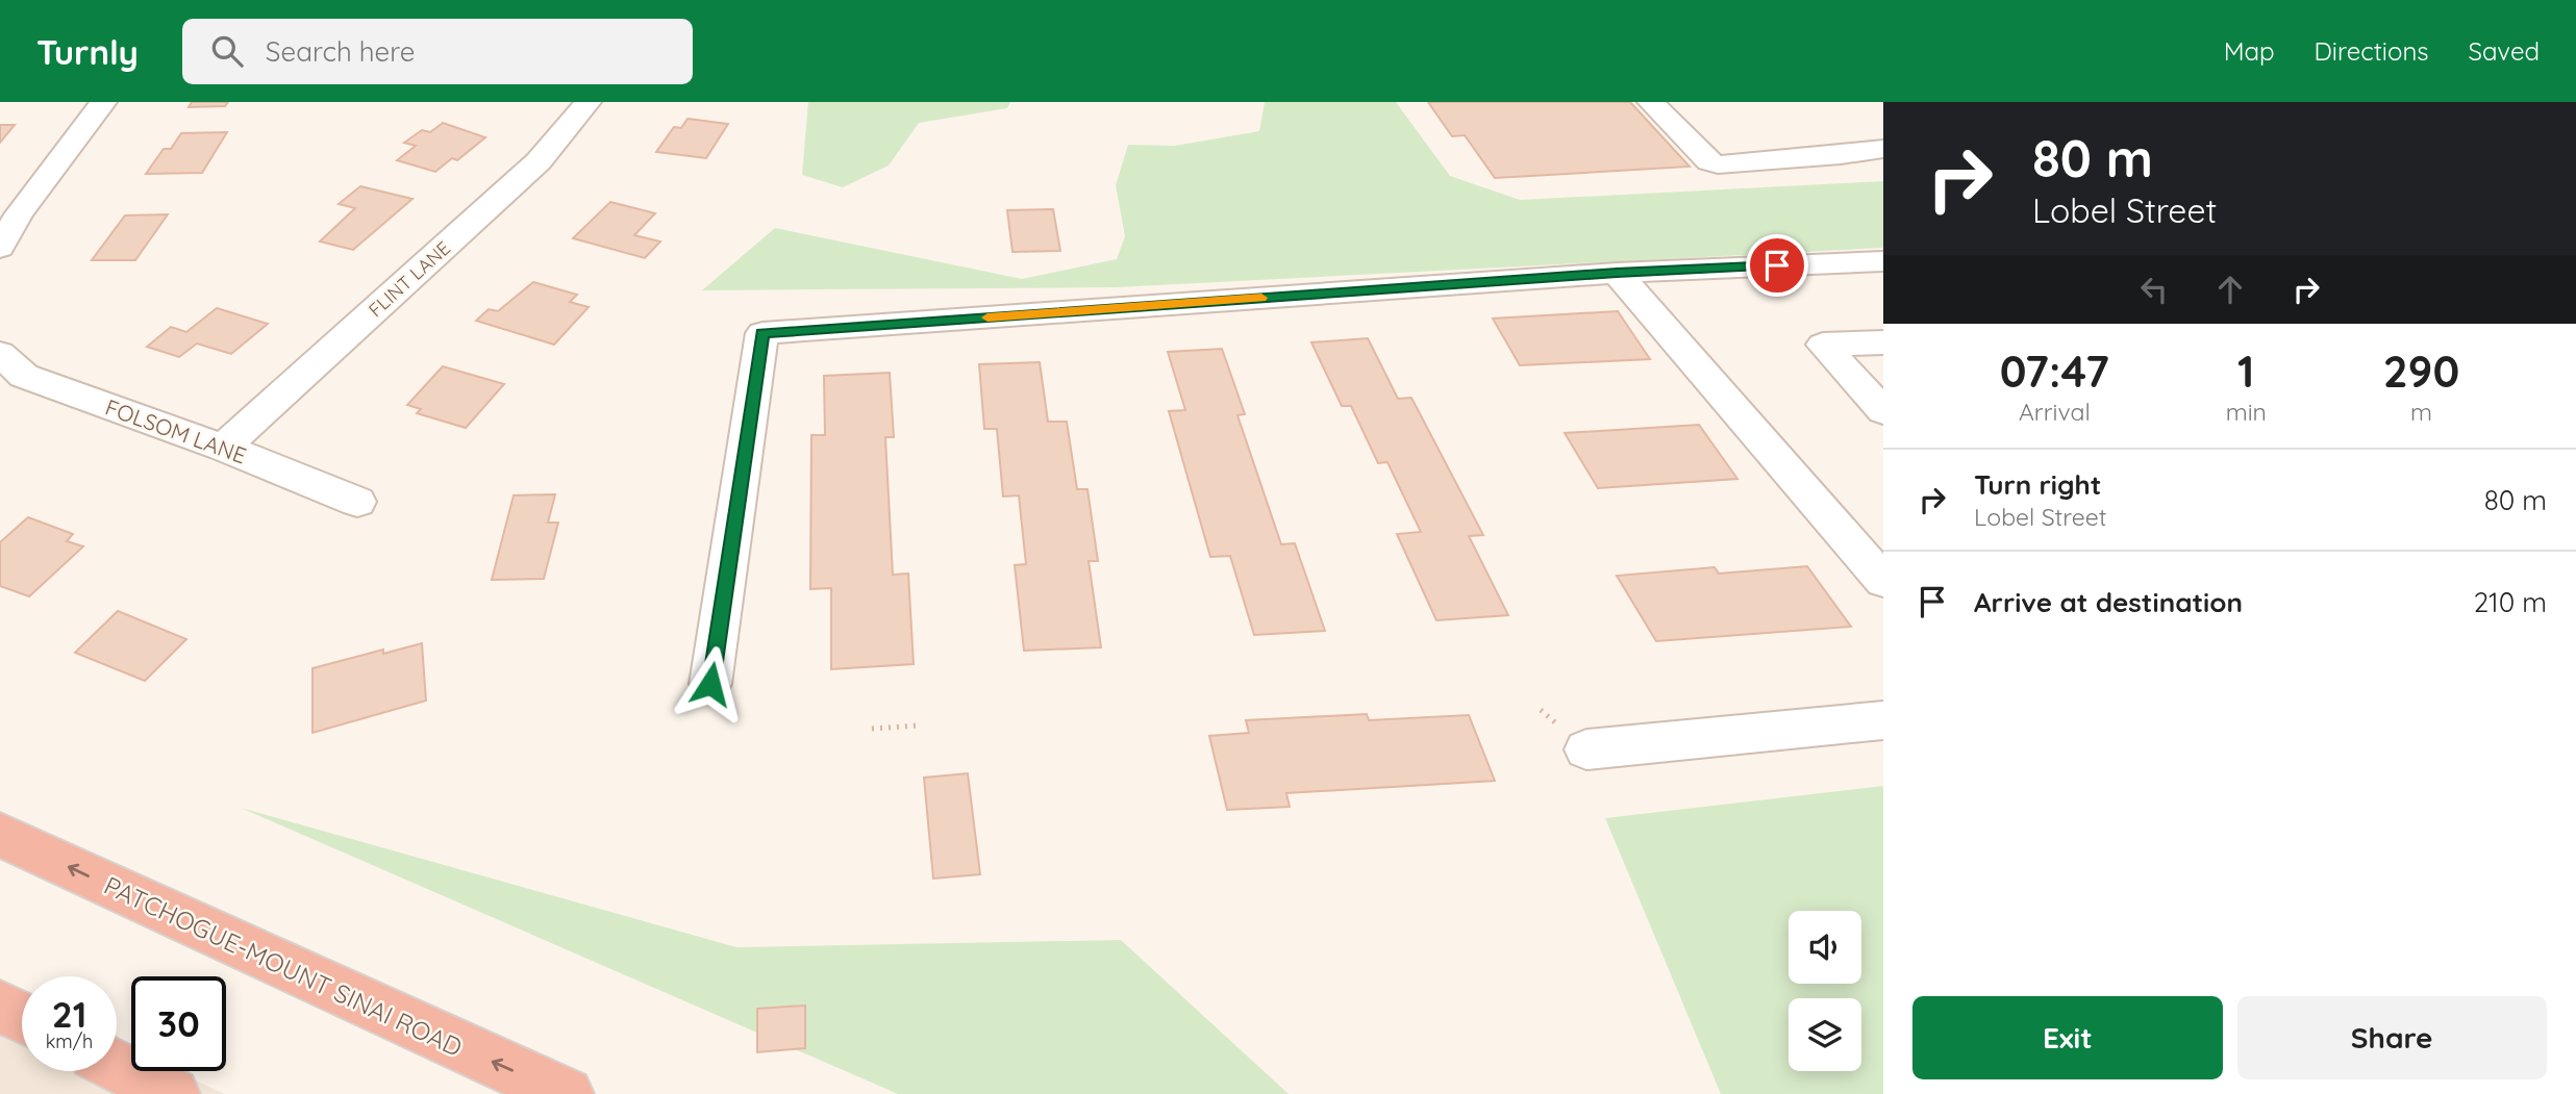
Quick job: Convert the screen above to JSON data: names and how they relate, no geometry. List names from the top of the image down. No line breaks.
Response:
{"streets":{"highway":["PATCHOGUE-MOUNT SINAI ROAD"],"street":["FLINT LANE","FOLSOM LANE"]},"crossings":[["FLINT LANE","FOLSOM LANE"]],"one_way":["PATCHOGUE-MOUNT SINAI ROAD"],"page":{"header":"Turnly","search":"Search here","nav":["Map","Directions","Saved"],"turn":["80 m","Lobel Street"],"eta":["07:47","Arrival","1","min","290","m"],"list":[{"name":"Turn right","note":"Lobel Street","value":"80 m"},{"name":"Arrive at destination","value":"210 m"}],"speed":"21 km/h","limit":"30","buttons":["Exit","Share"]}}
